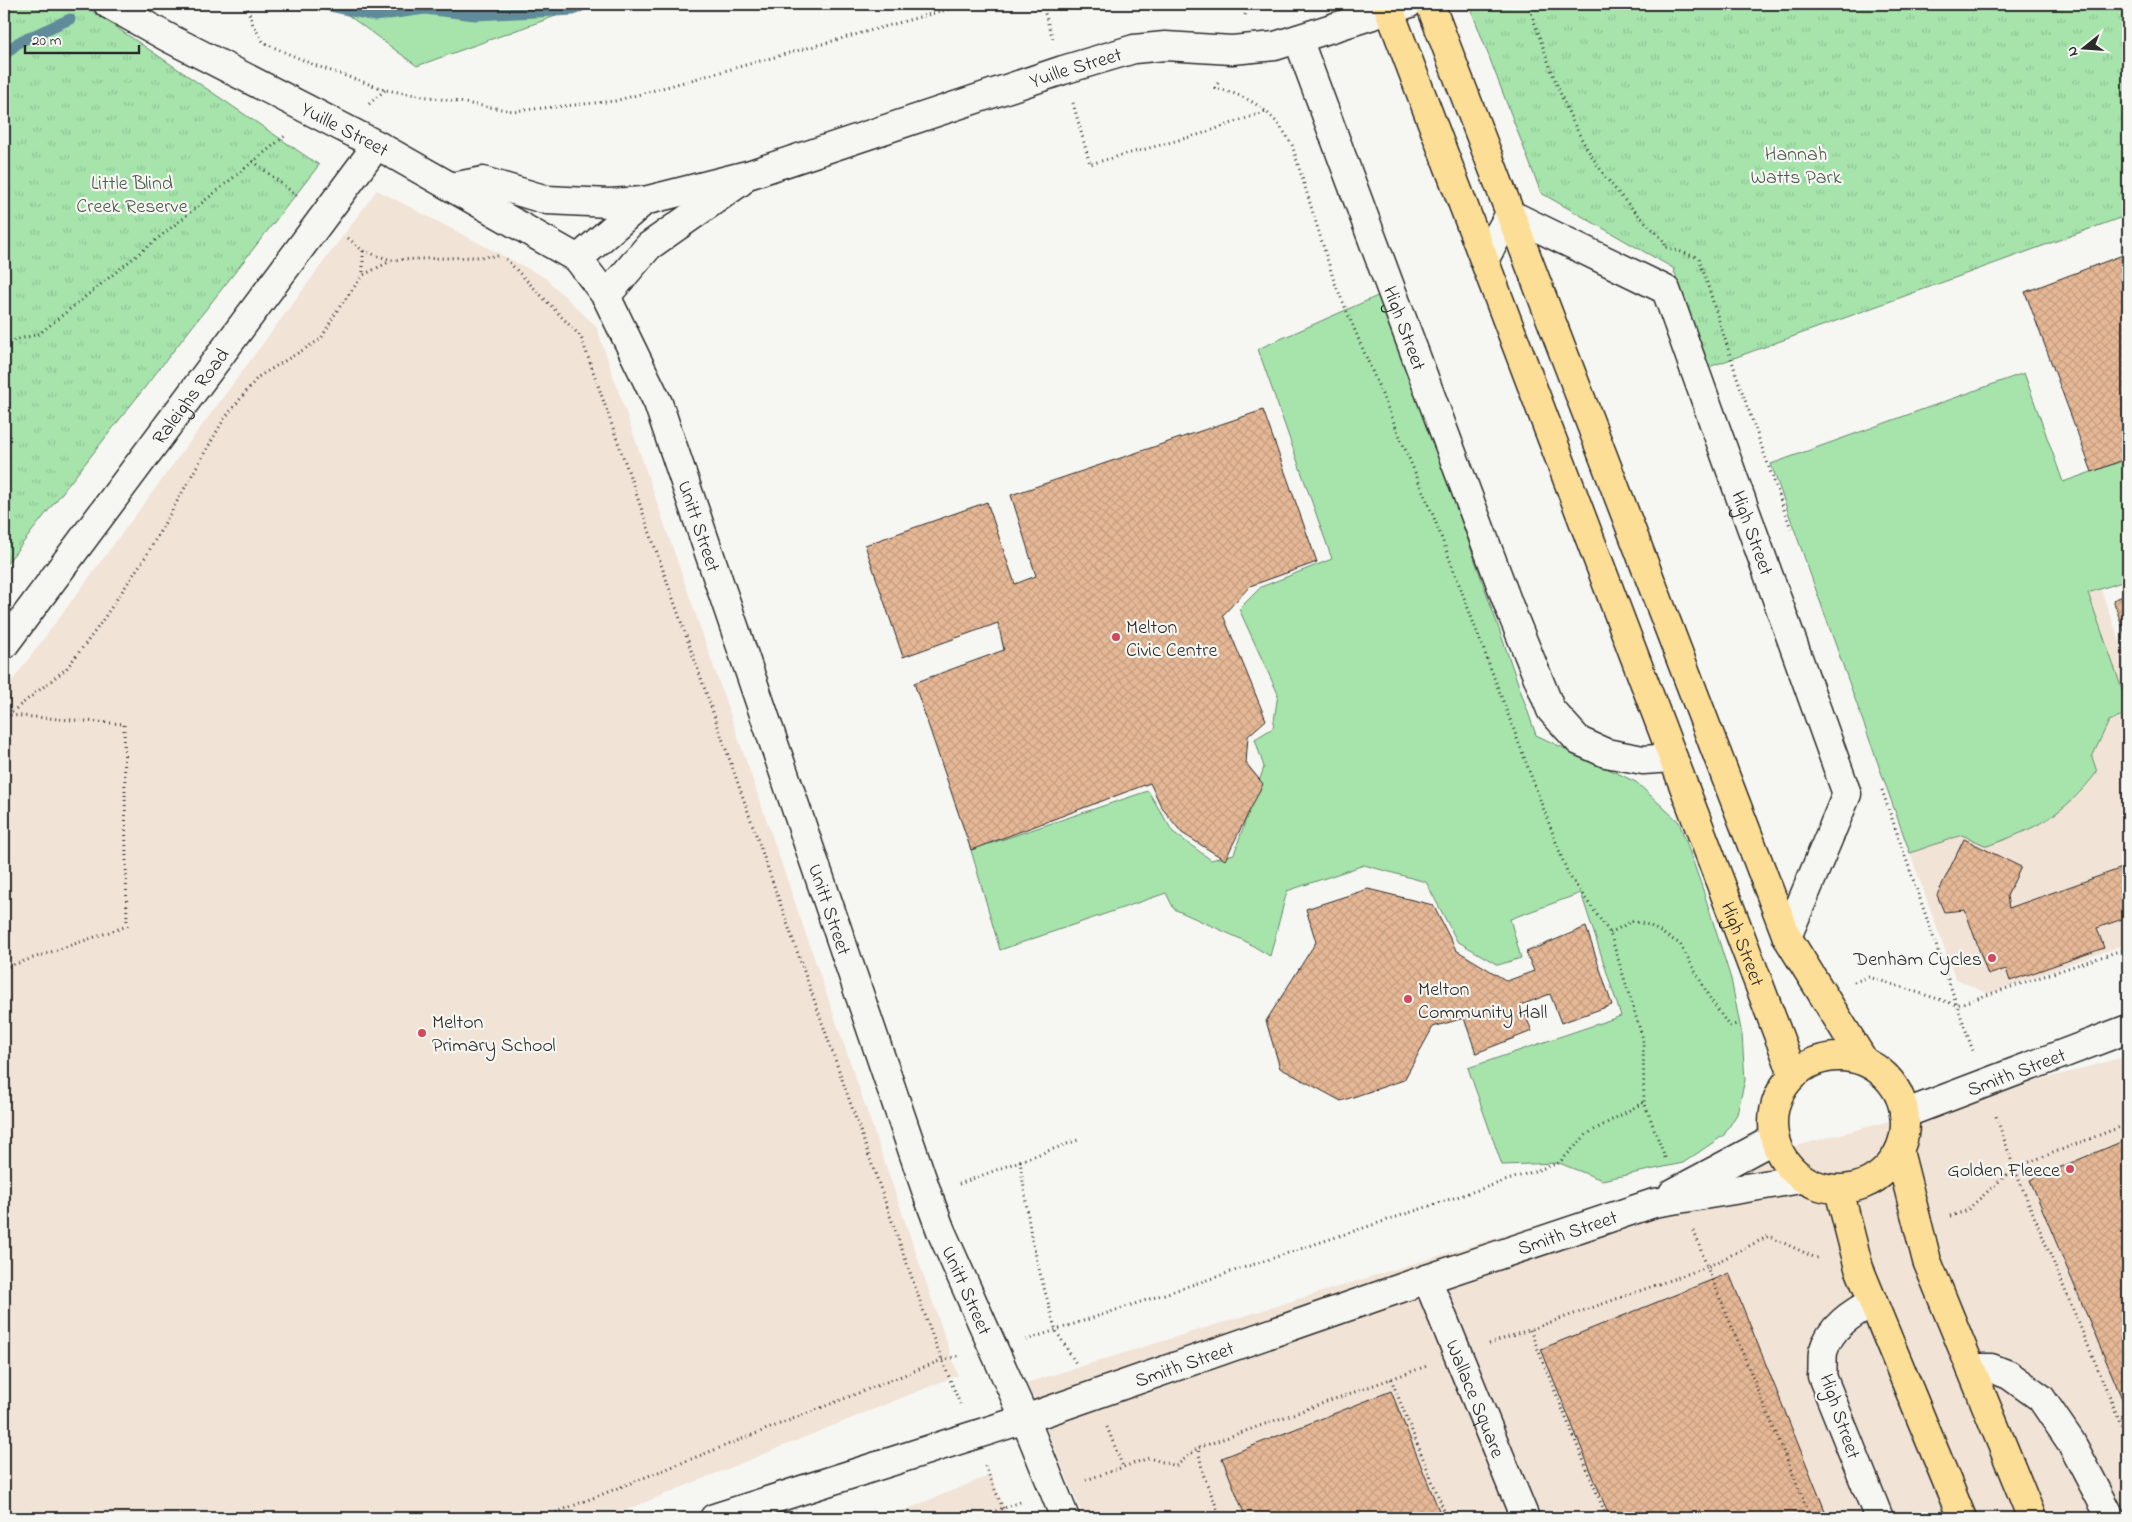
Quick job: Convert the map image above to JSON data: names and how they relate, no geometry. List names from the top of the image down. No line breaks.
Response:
{"streets":{"main road":["High Street"],"street":["Yuille Street","Raleighs Road","Unitt Street","Smith Street","Wallace Square"]},"crossings":[["Yuille Street","High Street"],["Yuille Street","Raleighs Road"],["Yuille Street","Unitt Street"],["High Street","Smith Street"],["Unitt Street","Smith Street"],["Smith Street","Wallace Square"]],"parks":["Hannah Watts Park","Little Blind Creek Reserve"],"places":["Melton Civic Centre","Denham Cycles","Melton Community Hall","Melton Primary School","Golden Fleece"],"scale_bar":"20 m","north":"left"}
